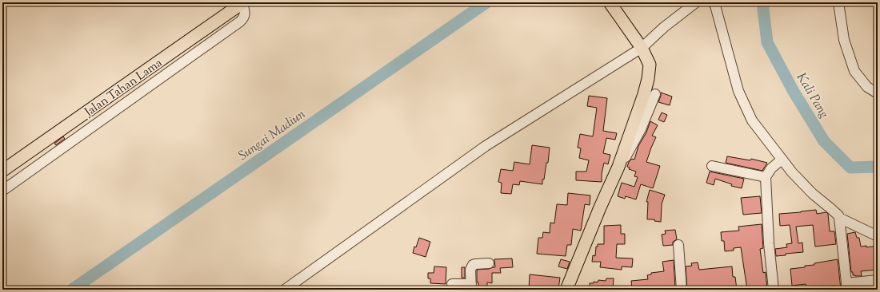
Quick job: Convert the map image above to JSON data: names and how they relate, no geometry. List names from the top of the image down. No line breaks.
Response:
{"streets":{"main road":["Jalan Tahan Lama"]},"water":["Kali Pang","Sungai Madiun"]}
